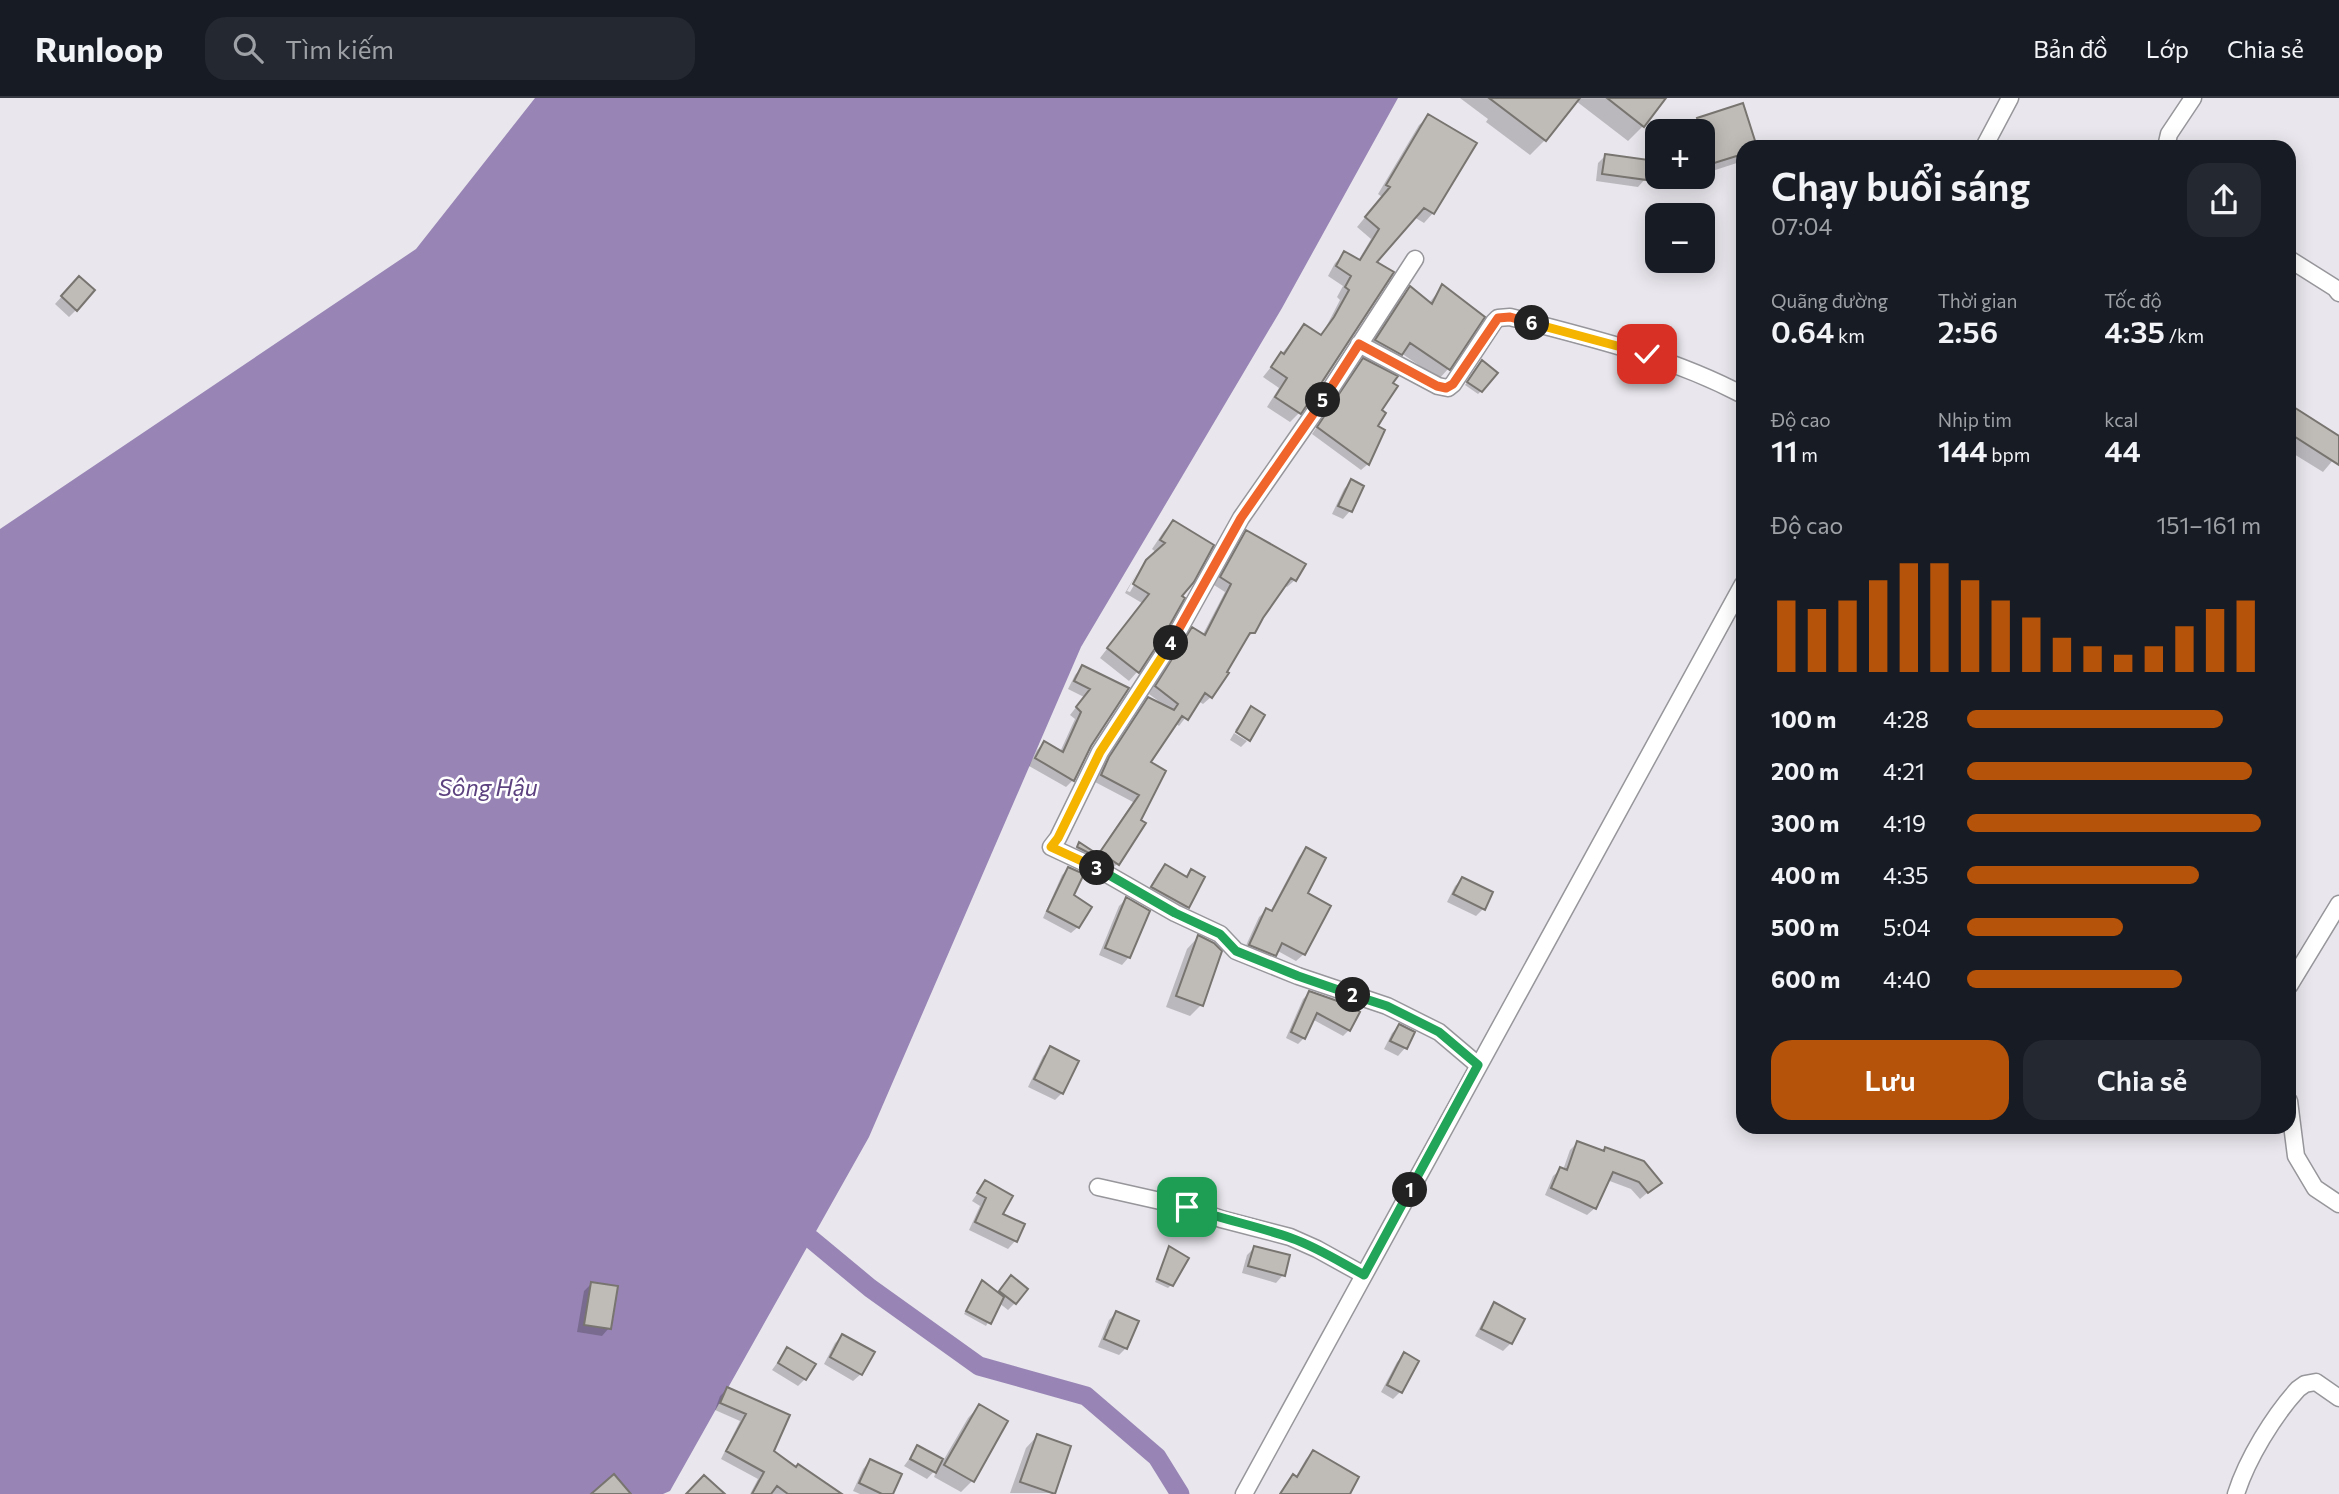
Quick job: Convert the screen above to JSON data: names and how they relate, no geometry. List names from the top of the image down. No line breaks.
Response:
{"water":["Sông Hậu"],"page":{"header":"Runloop","search":"Tìm kiếm","nav":["Bản đồ","Lớp","Chia sẻ"],"map_buttons":["+","−"],"heading":["Chạy buổi sáng","07:04"],"stats":[["Quãng đường","0.64 km"],["Thời gian","2:56"],["Tốc độ","4:35 /km"],["Độ cao","11 m"],["Nhịp tim","144 bpm"],["kcal","44"]],"pins":["6","5","4","3","2","1"],"chart":["Độ cao","151–161 m"],"list":[{"name":"100 m","note":"4:28"},{"name":"200 m","note":"4:21"},{"name":"300 m","note":"4:19"},{"name":"400 m","note":"4:35"},{"name":"500 m","note":"5:04"},{"name":"600 m","note":"4:40"}],"buttons":["Lưu","Chia sẻ"]}}
